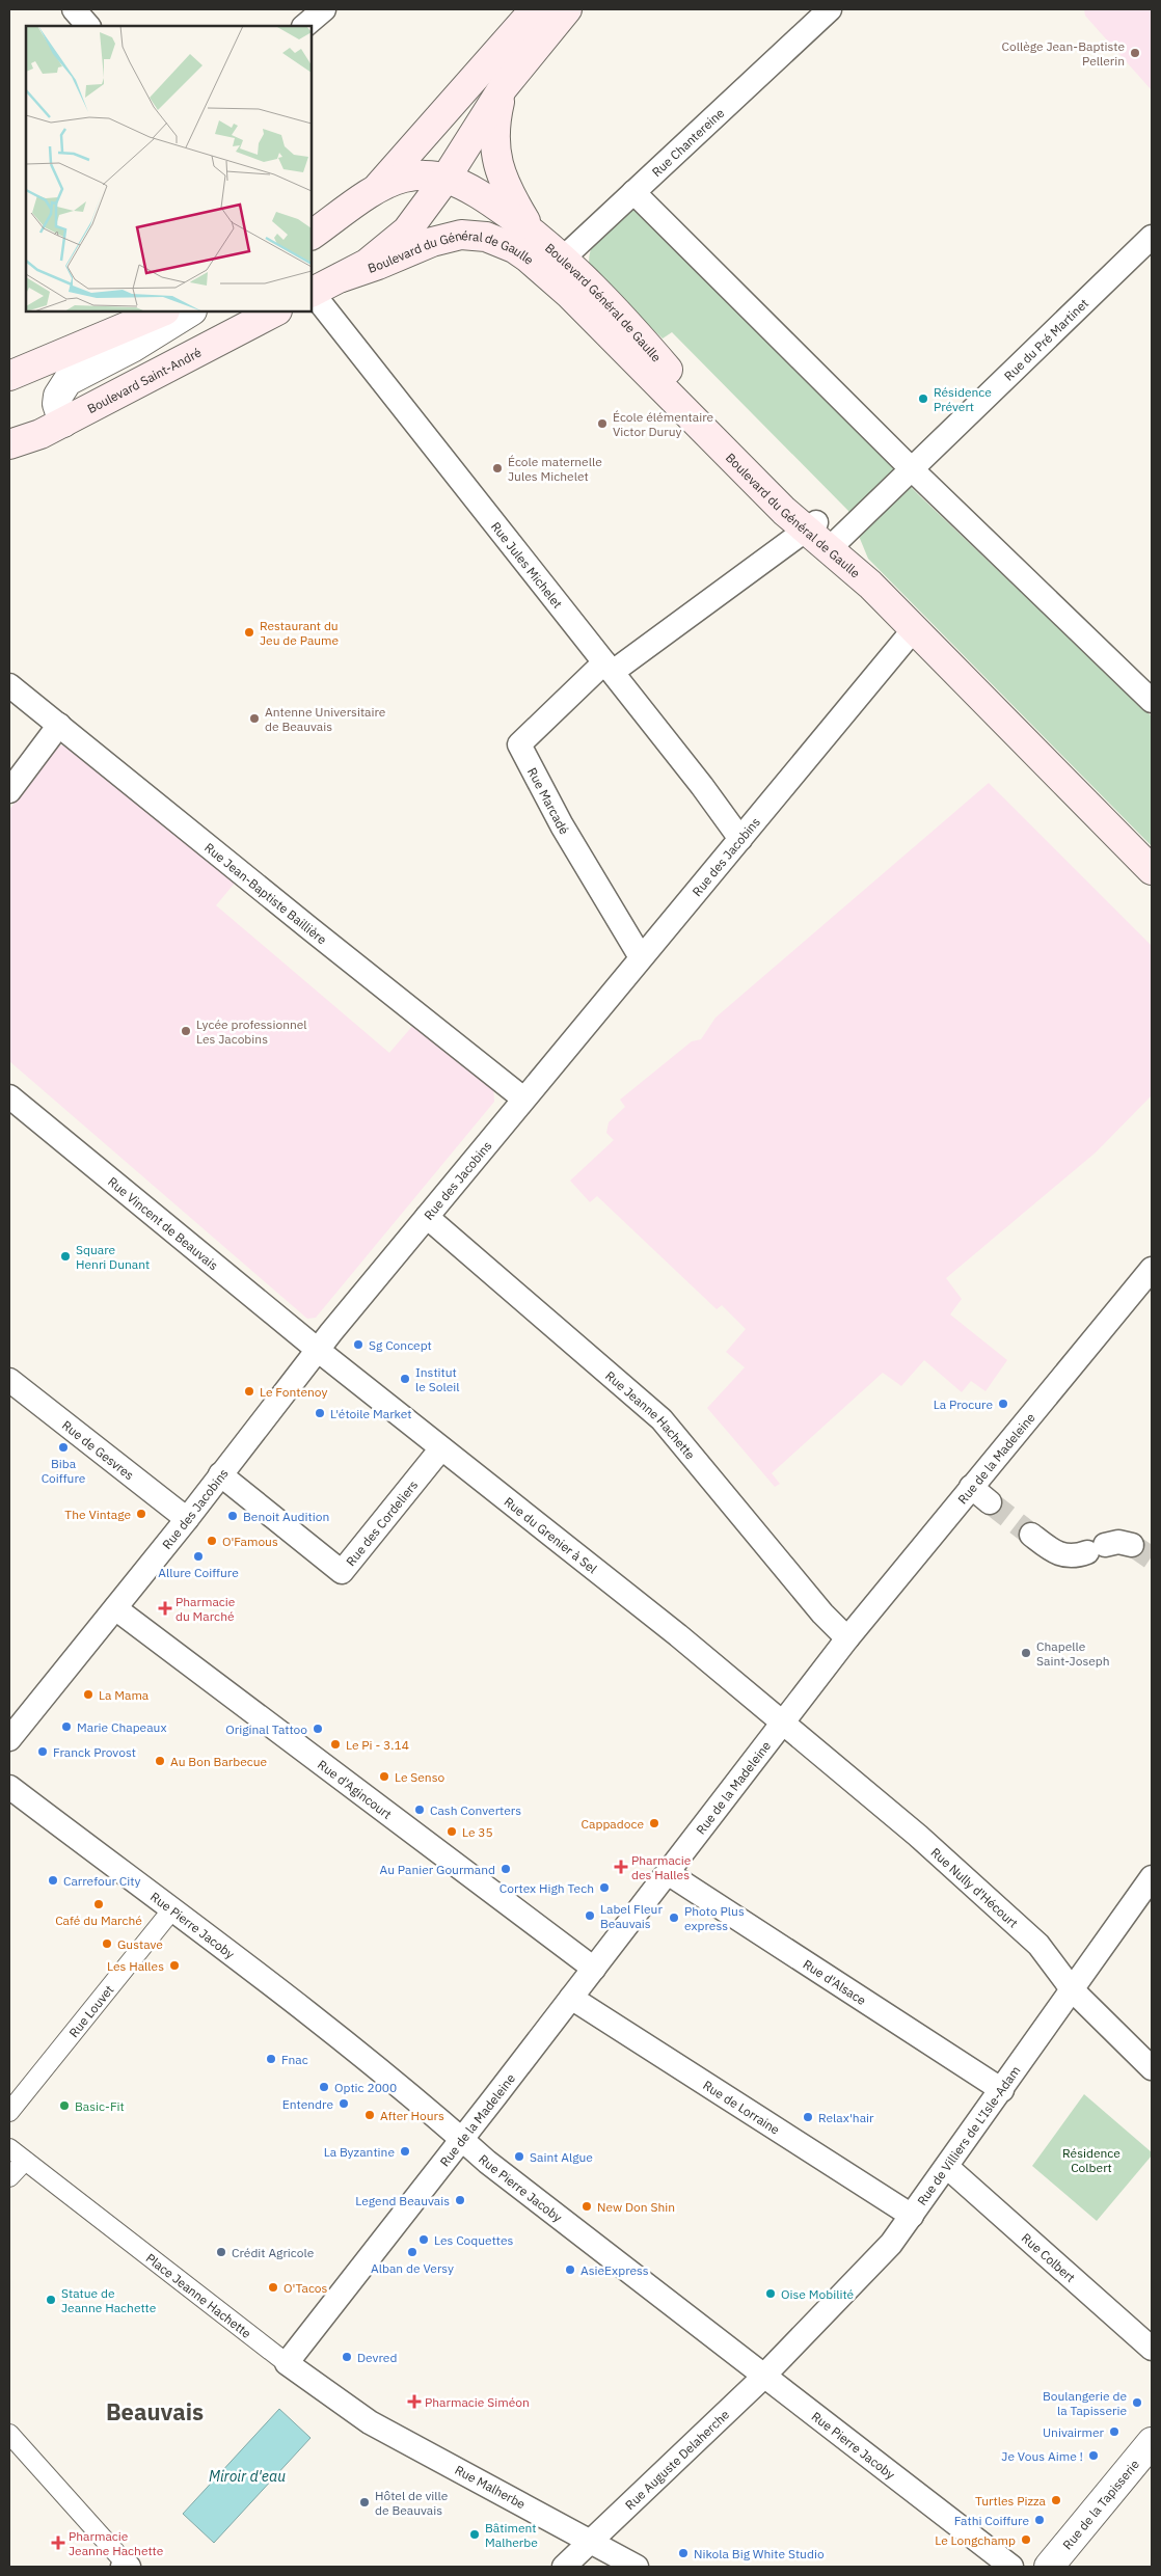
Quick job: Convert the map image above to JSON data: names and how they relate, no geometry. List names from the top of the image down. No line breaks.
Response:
{"streets":{"main road":["Boulevard du Général de Gaulle","Boulevard Général de Gaulle","Boulevard Saint-André"],"street":["Rue Chantereine","Rue du Pré Martinet","Rue Jules Michelet","Rue Marcadé","Rue des Jacobins","Rue Jean-Baptiste Baillière","Rue Vincent de Beauvais","Rue Jeanne Hachette","Rue de Gesvres","Rue de la Madeleine","Rue des Cordeliers","Rue du Grenier à Sel","Rue d'Agincourt","Rue Nully d'Hécourt","Rue Pierre Jacoby","Rue d'Alsace","Rue Louvet","Rue de Lorraine","Rue de Villiers de L'Isle-Adam","Rue Colbert","Place Jeanne Hachette","Rue Auguste Delaherche","Rue Malherbe","Rue de la Tapisserie"]},"crossings":[["Rue Chantereine","Boulevard du Général de Gaulle"],["Rue Chantereine","Boulevard Général de Gaulle"],["Boulevard du Général de Gaulle","Boulevard Général de Gaulle"],["Boulevard du Général de Gaulle","Rue du Pré Martinet"],["Boulevard du Général de Gaulle","Rue Marcadé"],["Boulevard du Général de Gaulle","Rue des Jacobins"],["Rue Jules Michelet","Rue Marcadé"],["Rue Jules Michelet","Rue des Jacobins"],["Rue Marcadé","Rue des Jacobins"],["Rue des Jacobins","Rue Jean-Baptiste Baillière"],["Rue des Jacobins","Rue Vincent de Beauvais"],["Rue des Jacobins","Rue Jeanne Hachette"],["Rue des Jacobins","Rue de Gesvres"],["Rue des Jacobins","Rue des Cordeliers"],["Rue des Jacobins","Rue du Grenier à Sel"],["Rue des Jacobins","Rue d'Agincourt"],["Rue Vincent de Beauvais","Rue du Grenier à Sel"],["Rue Jeanne Hachette","Rue de la Madeleine"],["Rue de la Madeleine","Rue du Grenier à Sel"],["Rue de la Madeleine","Rue d'Agincourt"],["Rue de la Madeleine","Rue Nully d'Hécourt"],["Rue de la Madeleine","Rue Pierre Jacoby"],["Rue de la Madeleine","Rue d'Alsace"],["Rue de la Madeleine","Rue de Lorraine"],["Rue de la Madeleine","Place Jeanne Hachette"],["Rue des Cordeliers","Rue du Grenier à Sel"],["Rue du Grenier à Sel","Rue Nully d'Hécourt"],["Rue Nully d'Hécourt","Rue de Villiers de L'Isle-Adam"],["Rue Pierre Jacoby","Rue Louvet"],["Rue Pierre Jacoby","Rue de Villiers de L'Isle-Adam"],["Rue Pierre Jacoby","Rue Auguste Delaherche"],["Rue d'Alsace","Rue de Villiers de L'Isle-Adam"],["Rue de Lorraine","Rue de Villiers de L'Isle-Adam"],["Rue de Villiers de L'Isle-Adam","Rue Colbert"],["Rue de Villiers de L'Isle-Adam","Rue Auguste Delaherche"],["Place Jeanne Hachette","Rue Malherbe"],["Rue Auguste Delaherche","Rue Malherbe"]],"districts":["Beauvais"],"water":["Miroir d'eau"],"parks":["Résidence Colbert"],"places":{"other":["Collège Jean-Baptiste Pellerin","Résidence Prévert","École élémentaire Victor Duruy","École maternelle Jules Michelet","Restaurant du Jeu de Paume","Antenne Universitaire de Beauvais","Lycée professionnel Les Jacobins","Square Henri Dunant","Sg Concept","Institut le Soleil","Le Fontenoy","La Procure","L'étoile Market","Biba Coiffure","The Vintage","Benoit Audition","O'Famous","Allure Coiffure","Chapelle Saint-Joseph","La Mama","Marie Chapeaux","Original Tattoo","Le Pi - 3.14","Franck Provost","Au Bon Barbecue","Le Senso","Cash Converters","Cappadoce","Le 35","Au Panier Gourmand","Carrefour City","Cortex High Tech","Café du Marché","Label Fleur Beauvais","Photo Plus express","Gustave","Les Halles","Fnac","Optic 2000","Entendre","Basic-Fit","After Hours","Relax'hair","La Byzantine","Saint Algue","Legend Beauvais","New Don Shin","Les Coquettes","Crédit Agricole","Alban de Versy","AsieExpress","O'Tacos","Oise Mobilité","Statue de Jeanne Hachette","Devred","Boulangerie de la Tapisserie","Univairmer","Je Vous Aime !","Turtles Pizza","Hôtel de ville de Beauvais","Fathi Coiffure","Bâtiment Malherbe","Le Longchamp","Nikola Big White Studio"],"health":["Pharmacie du Marché","Pharmacie des Halles","Pharmacie Siméon","Pharmacie Jeanne Hachette"]}}
